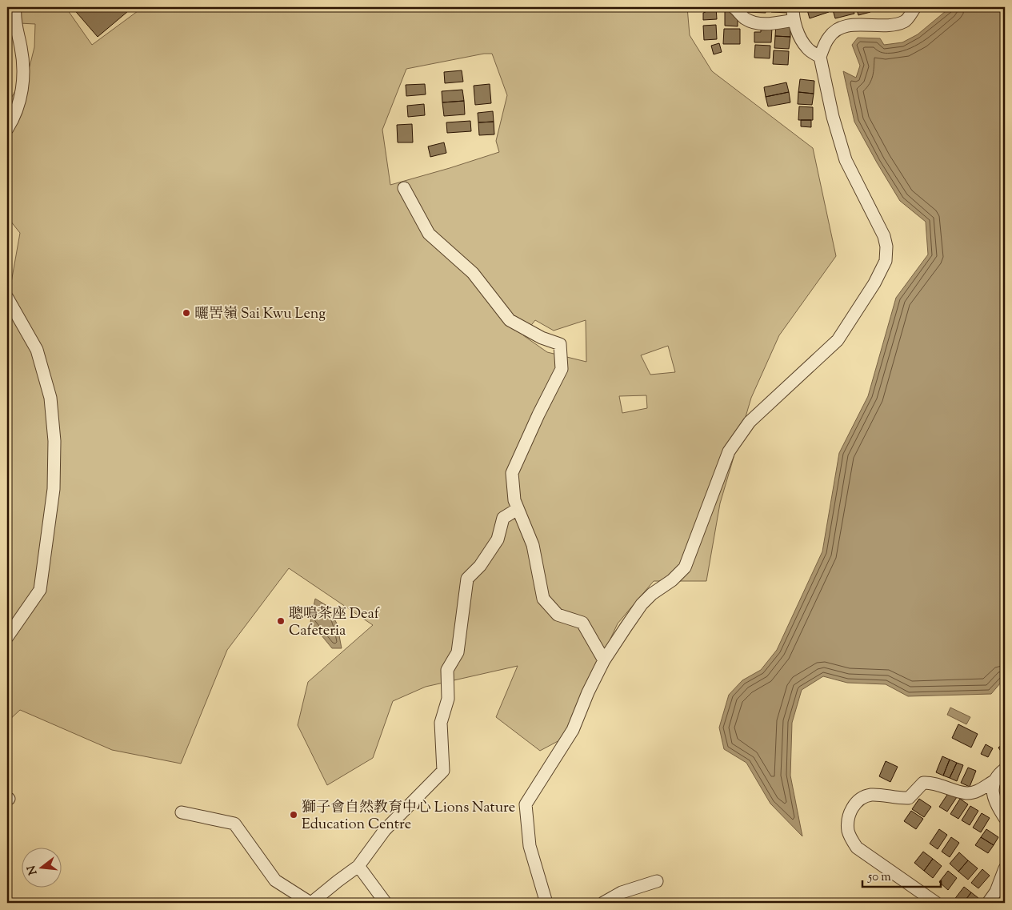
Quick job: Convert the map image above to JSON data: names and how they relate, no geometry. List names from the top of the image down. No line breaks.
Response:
{"places":["曬罟嶺 Sai Kwu Leng","聰鳴茶座 Deaf Cafeteria","獅子會自然教育中心 Lions Nature Education Centre"],"scale_bar":"50 m","north":"left"}
